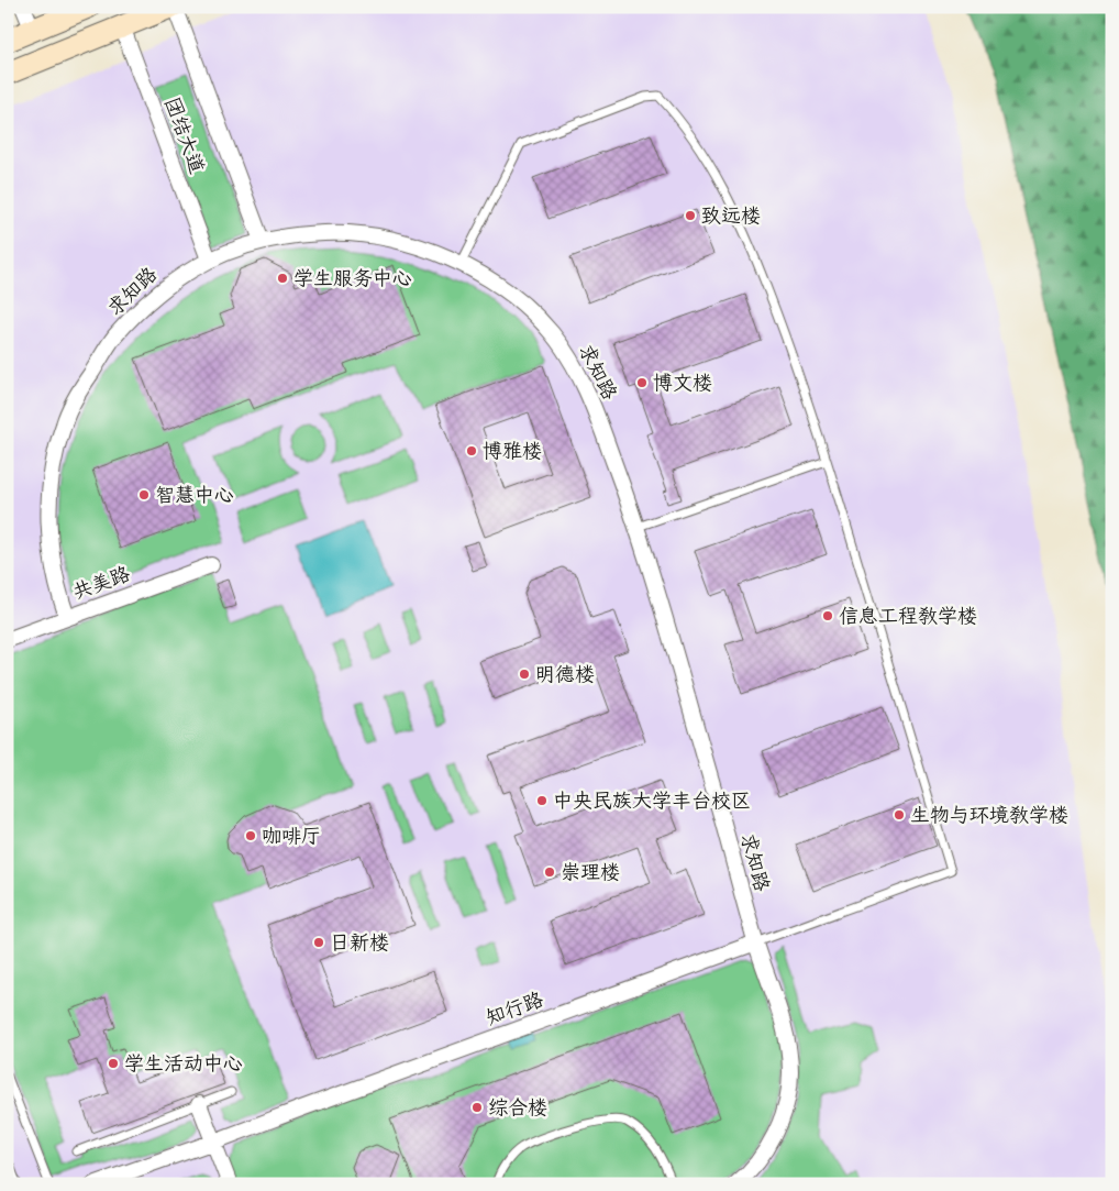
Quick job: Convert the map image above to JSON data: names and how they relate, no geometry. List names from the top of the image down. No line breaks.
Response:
{"streets":{"street":["团结大道","求知路","共美路","知行路"]},"crossings":[["团结大道","求知路"],["求知路","共美路"],["求知路","知行路"]],"places":["致远楼","学生服务中心","博文楼","博雅楼","智慧中心","信息工程教学楼","明德楼","中央民族大学丰台校区","生物与环境教学楼","咖啡厅","崇理楼","日新楼","学生活动中心","综合楼"]}
